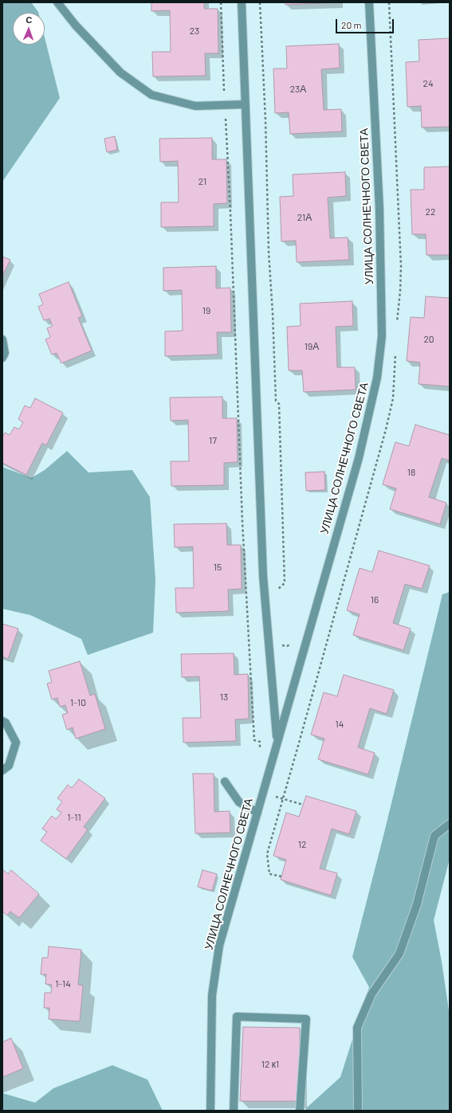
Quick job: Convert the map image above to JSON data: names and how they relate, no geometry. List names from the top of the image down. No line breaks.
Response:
{"streets":{"street":["УЛИЦА СОЛНЕЧНОГО СВЕТА"]},"house_numbers":["23","24","23А","21","22","21А","19","20","19А","17","18","15","16","13","1-10","14","1-11","12","1-14","12 к1"],"scale_bar":"20 m","north":"top"}
